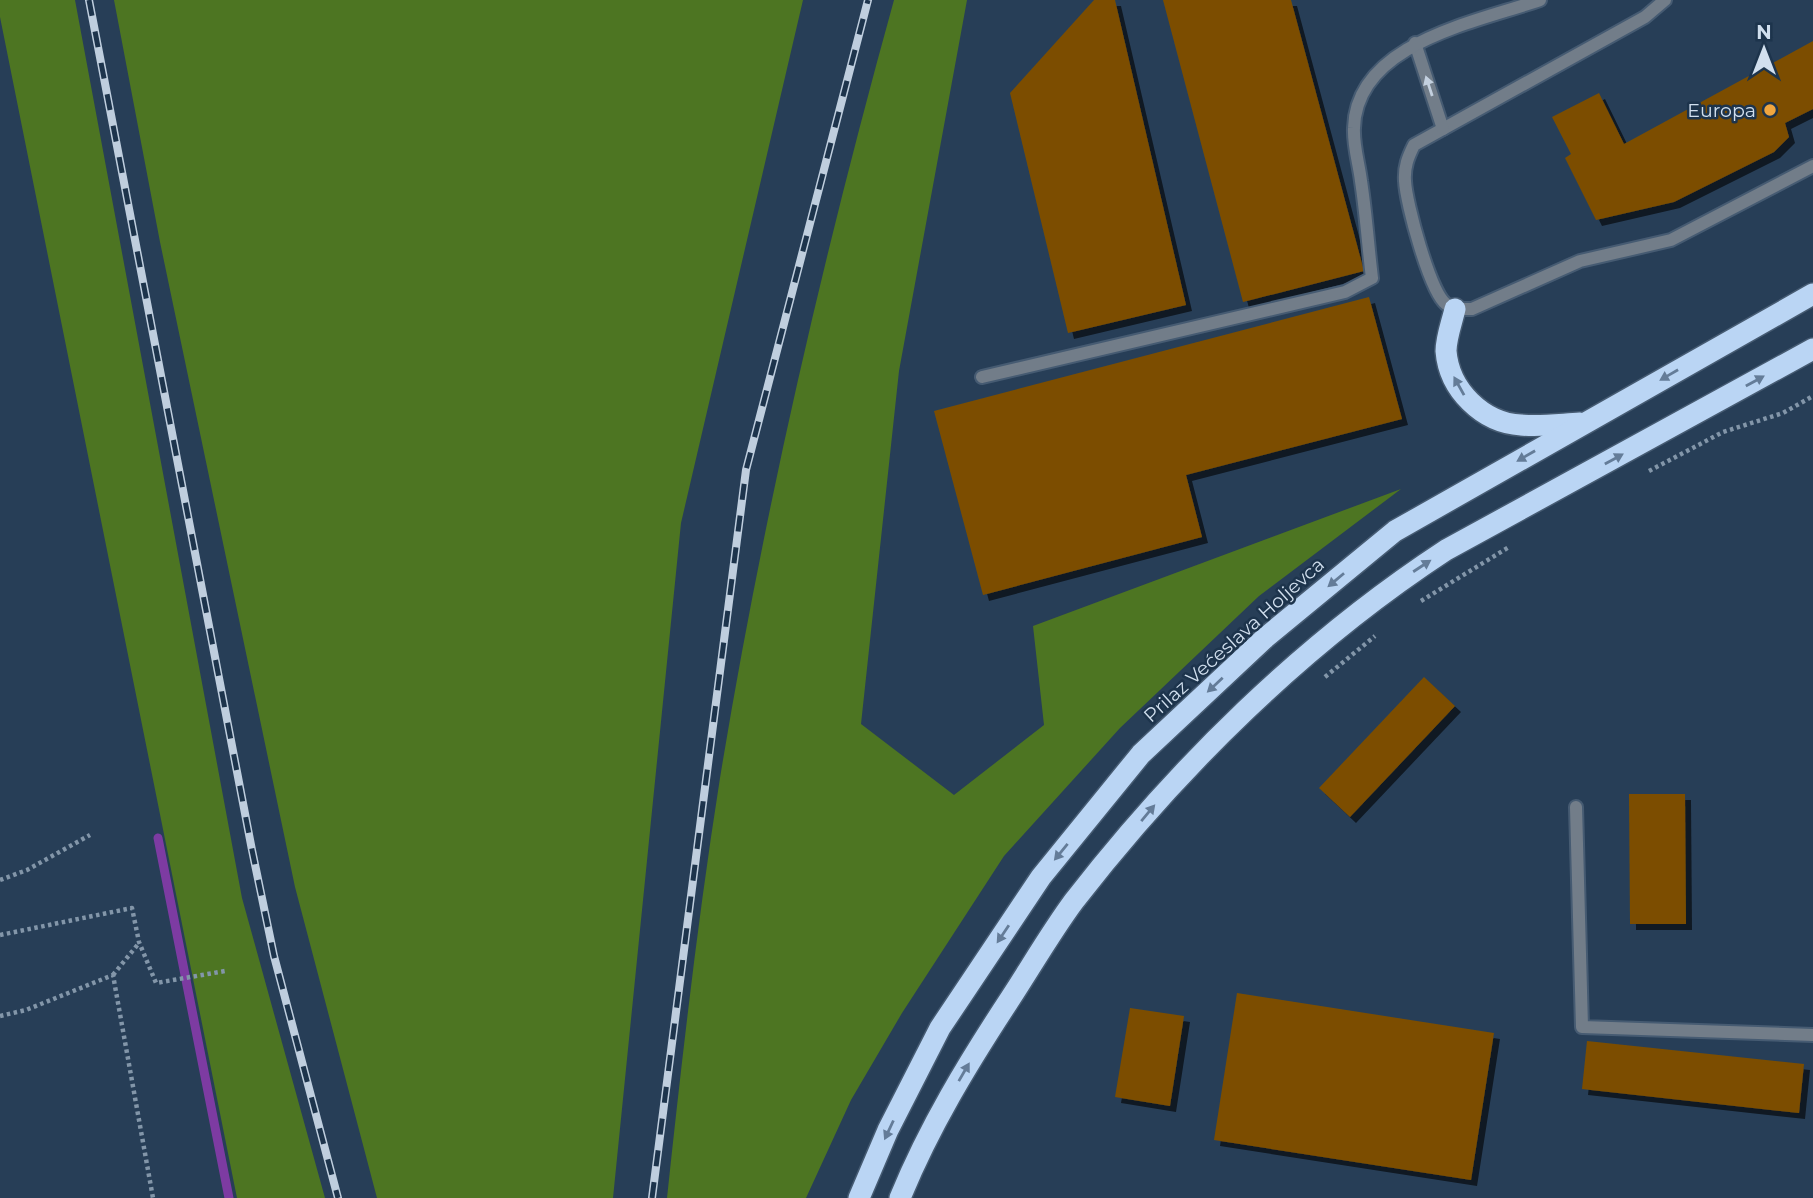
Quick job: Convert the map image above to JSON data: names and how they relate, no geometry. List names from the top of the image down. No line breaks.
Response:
{"streets":{"highway":["Prilaz Većeslava Holjevca"]},"places":["Europa"],"north":"top"}
